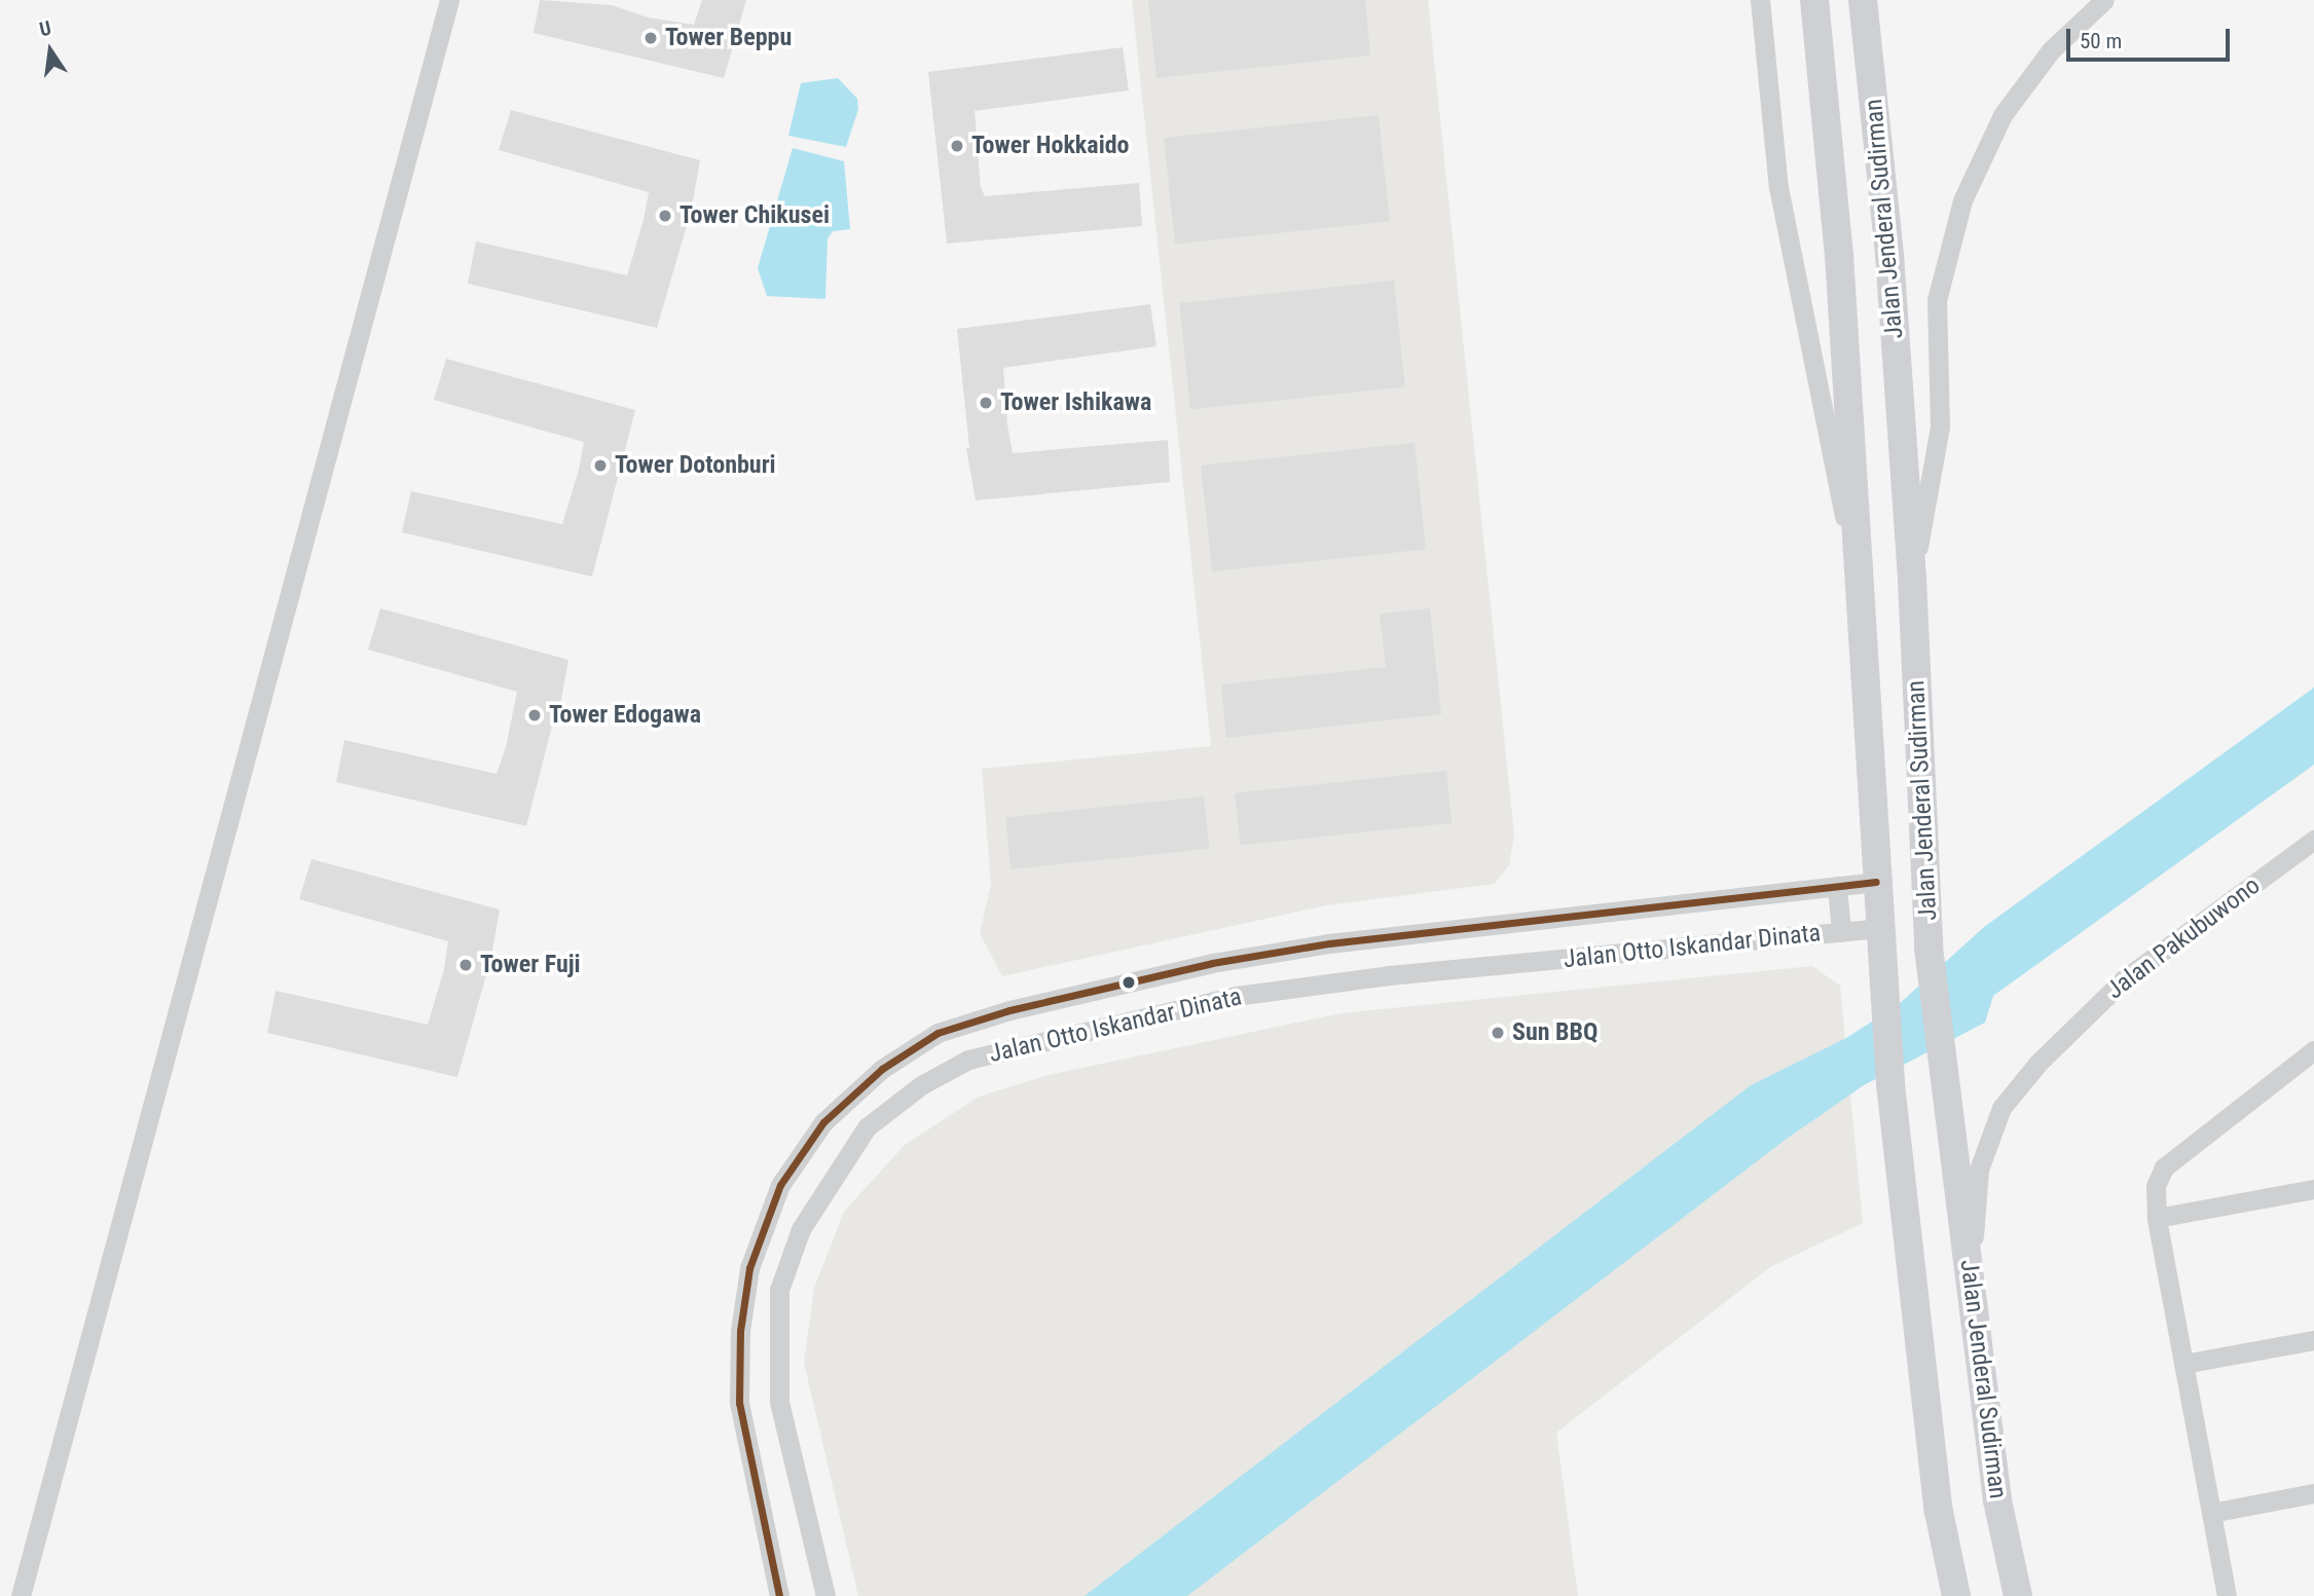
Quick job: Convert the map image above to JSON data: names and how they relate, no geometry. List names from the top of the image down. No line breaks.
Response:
{"streets":{"main road":["Jalan Jenderal Sudirman"],"street":["Jalan Pakubuwono","Jalan Otto Iskandar Dinata"]},"crossings":[["Jalan Jenderal Sudirman","Jalan Pakubuwono"],["Jalan Jenderal Sudirman","Jalan Otto Iskandar Dinata"]],"places":["Tower Beppu","Tower Hokkaido","Tower Chikusei","Tower Ishikawa","Tower Dotonburi","Tower Edogawa","Tower Fuji","Sun BBQ"],"scale_bar":"50 m","north":"top"}
